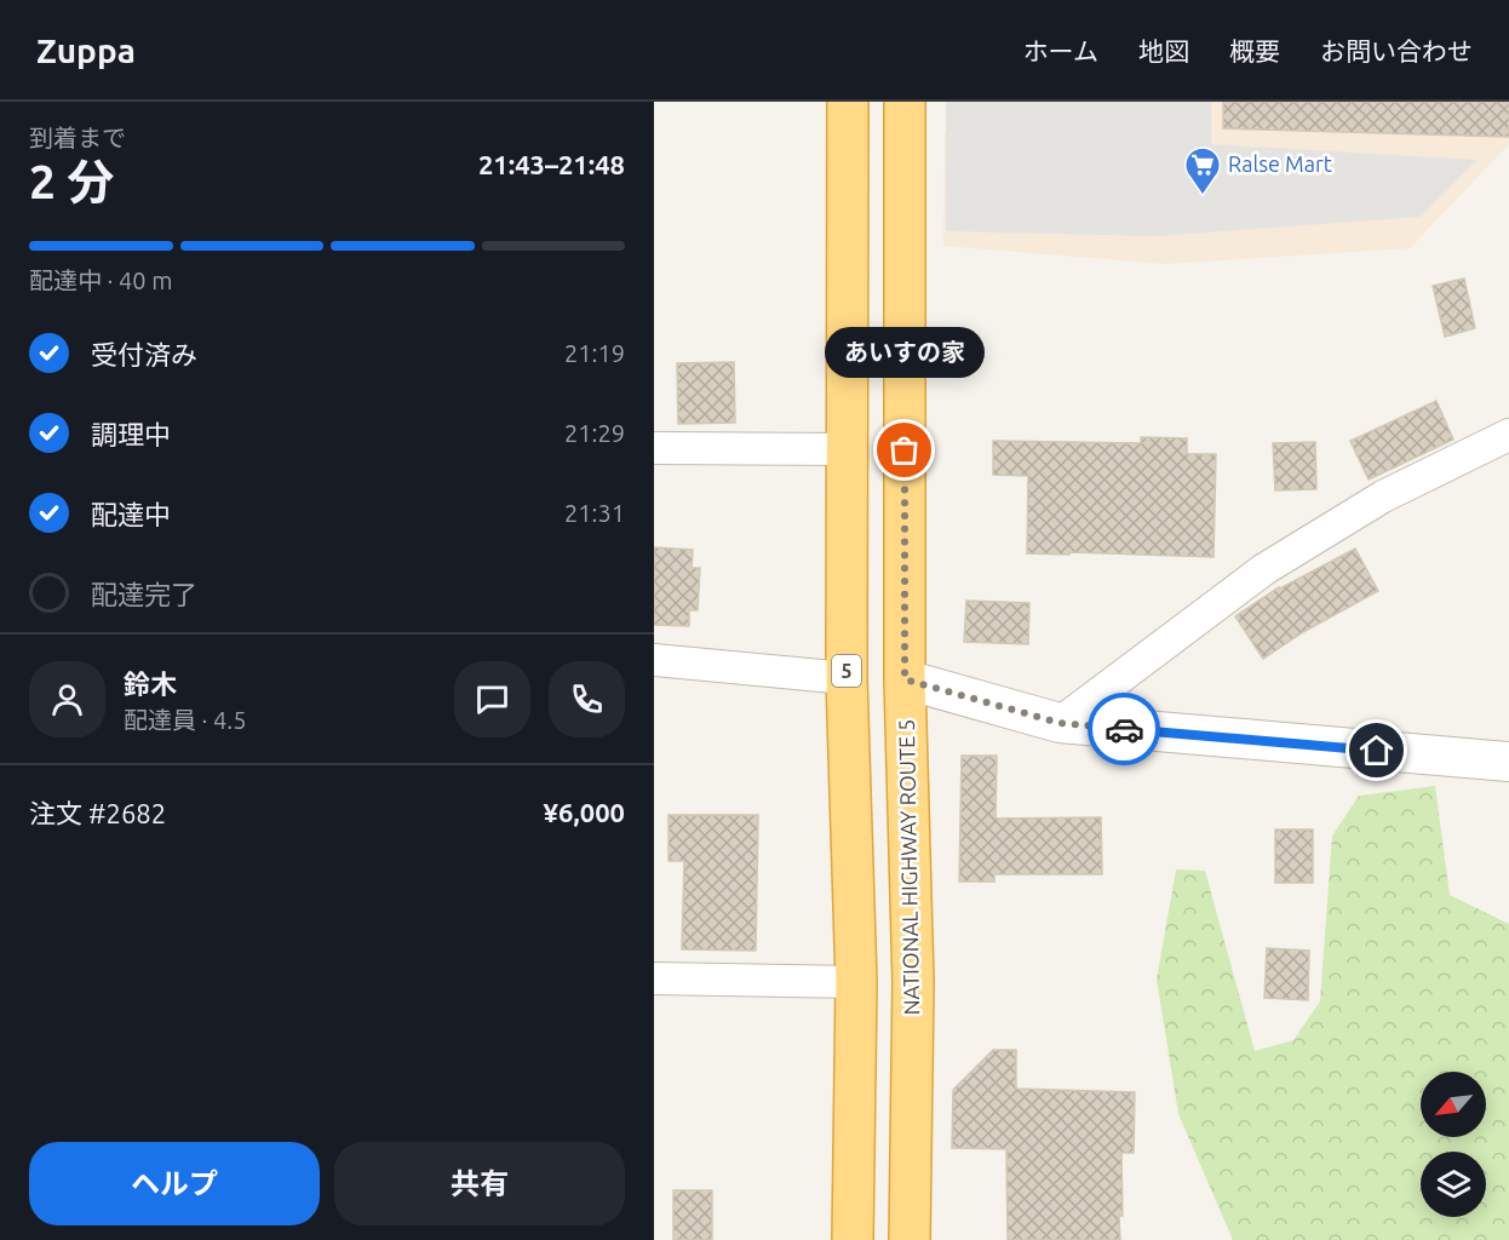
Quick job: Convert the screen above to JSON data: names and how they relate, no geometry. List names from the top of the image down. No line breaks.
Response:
{"streets":{"highway":["5","NATIONAL HIGHWAY ROUTE 5"]},"places":{"supermarket":["Ralse Mart"],"other":["あいすの家"]},"north":"bottom left","page":{"header":"Zuppa","nav":["ホーム","地図","概要","お問い合わせ"],"heading":["2 分","到着まで","21:43–21:48"],"panel":["鈴木","配達員 · 4.5","注文 #2682","¥6,000"],"bar":"配達中 · 40 m","list":[["受付済み","21:19"],["調理中","21:29"],["配達中","21:31"],"配達完了"],"bubble":"あいすの家","buttons":["ヘルプ","共有"]}}
